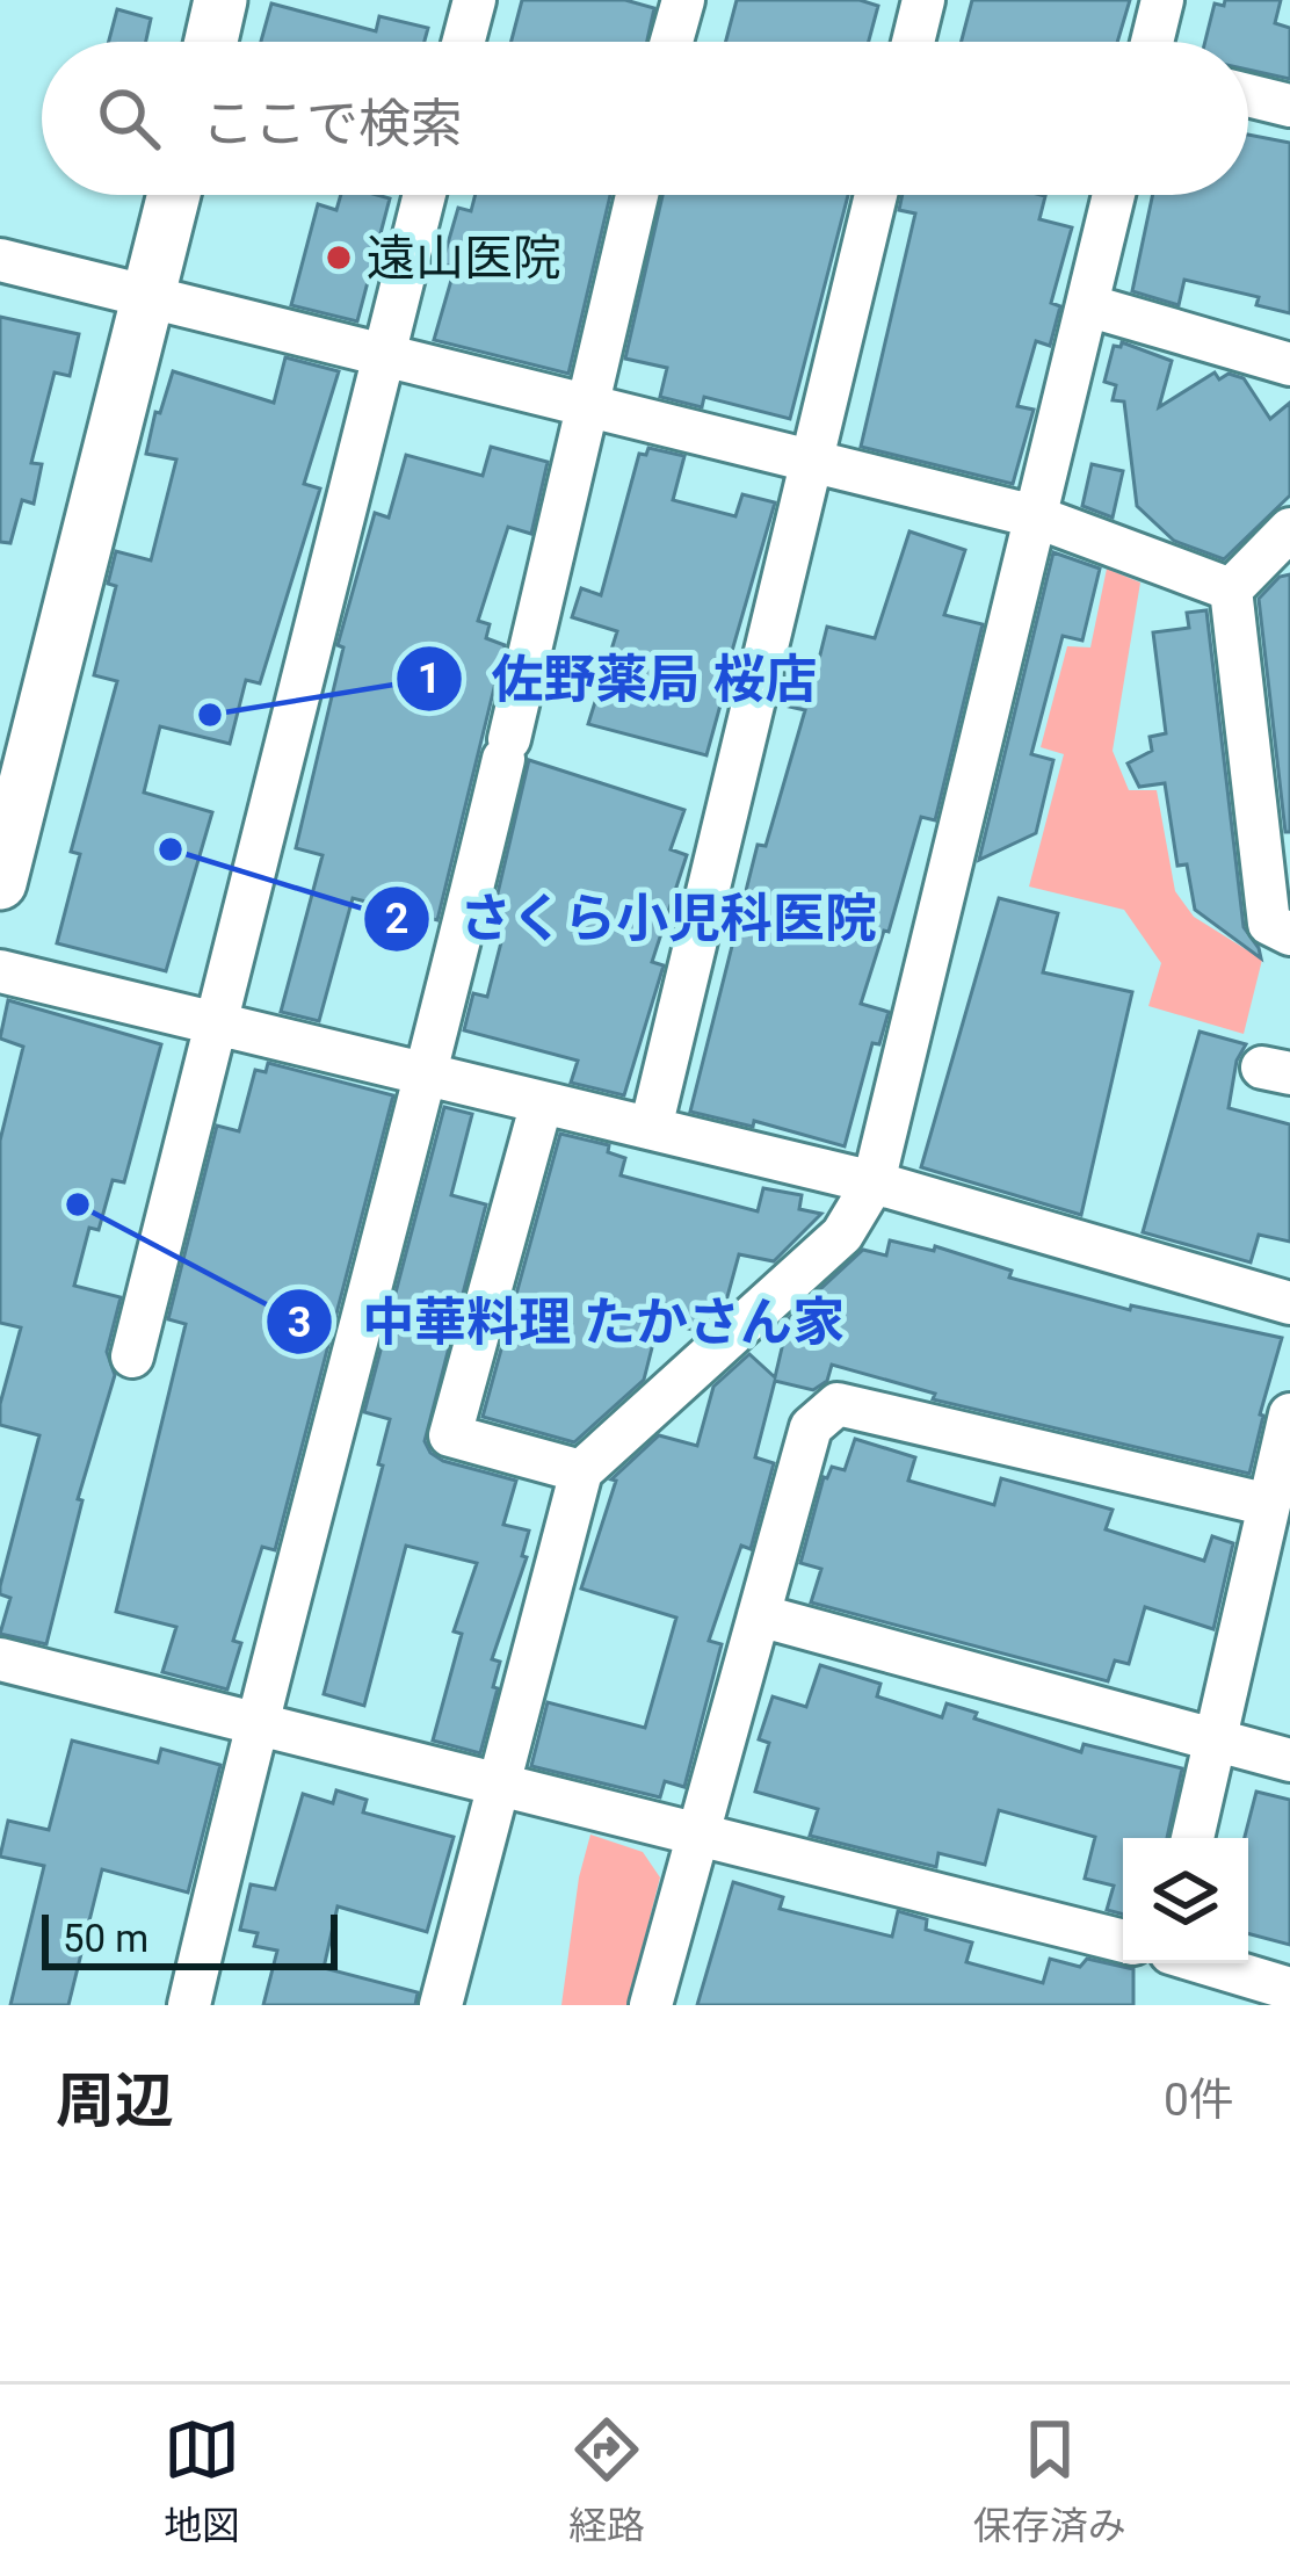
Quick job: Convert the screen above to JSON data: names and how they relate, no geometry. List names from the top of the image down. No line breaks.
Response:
{"places":["遠山医院","佐野薬局 桜店","さくら小児科医院","中華料理 たかさん家"],"scale_bar":"50 m","page":{"search":"ここで検索","scale":"50 m","heading":["周辺","0件"],"nav":["地図","経路","保存済み"]}}
